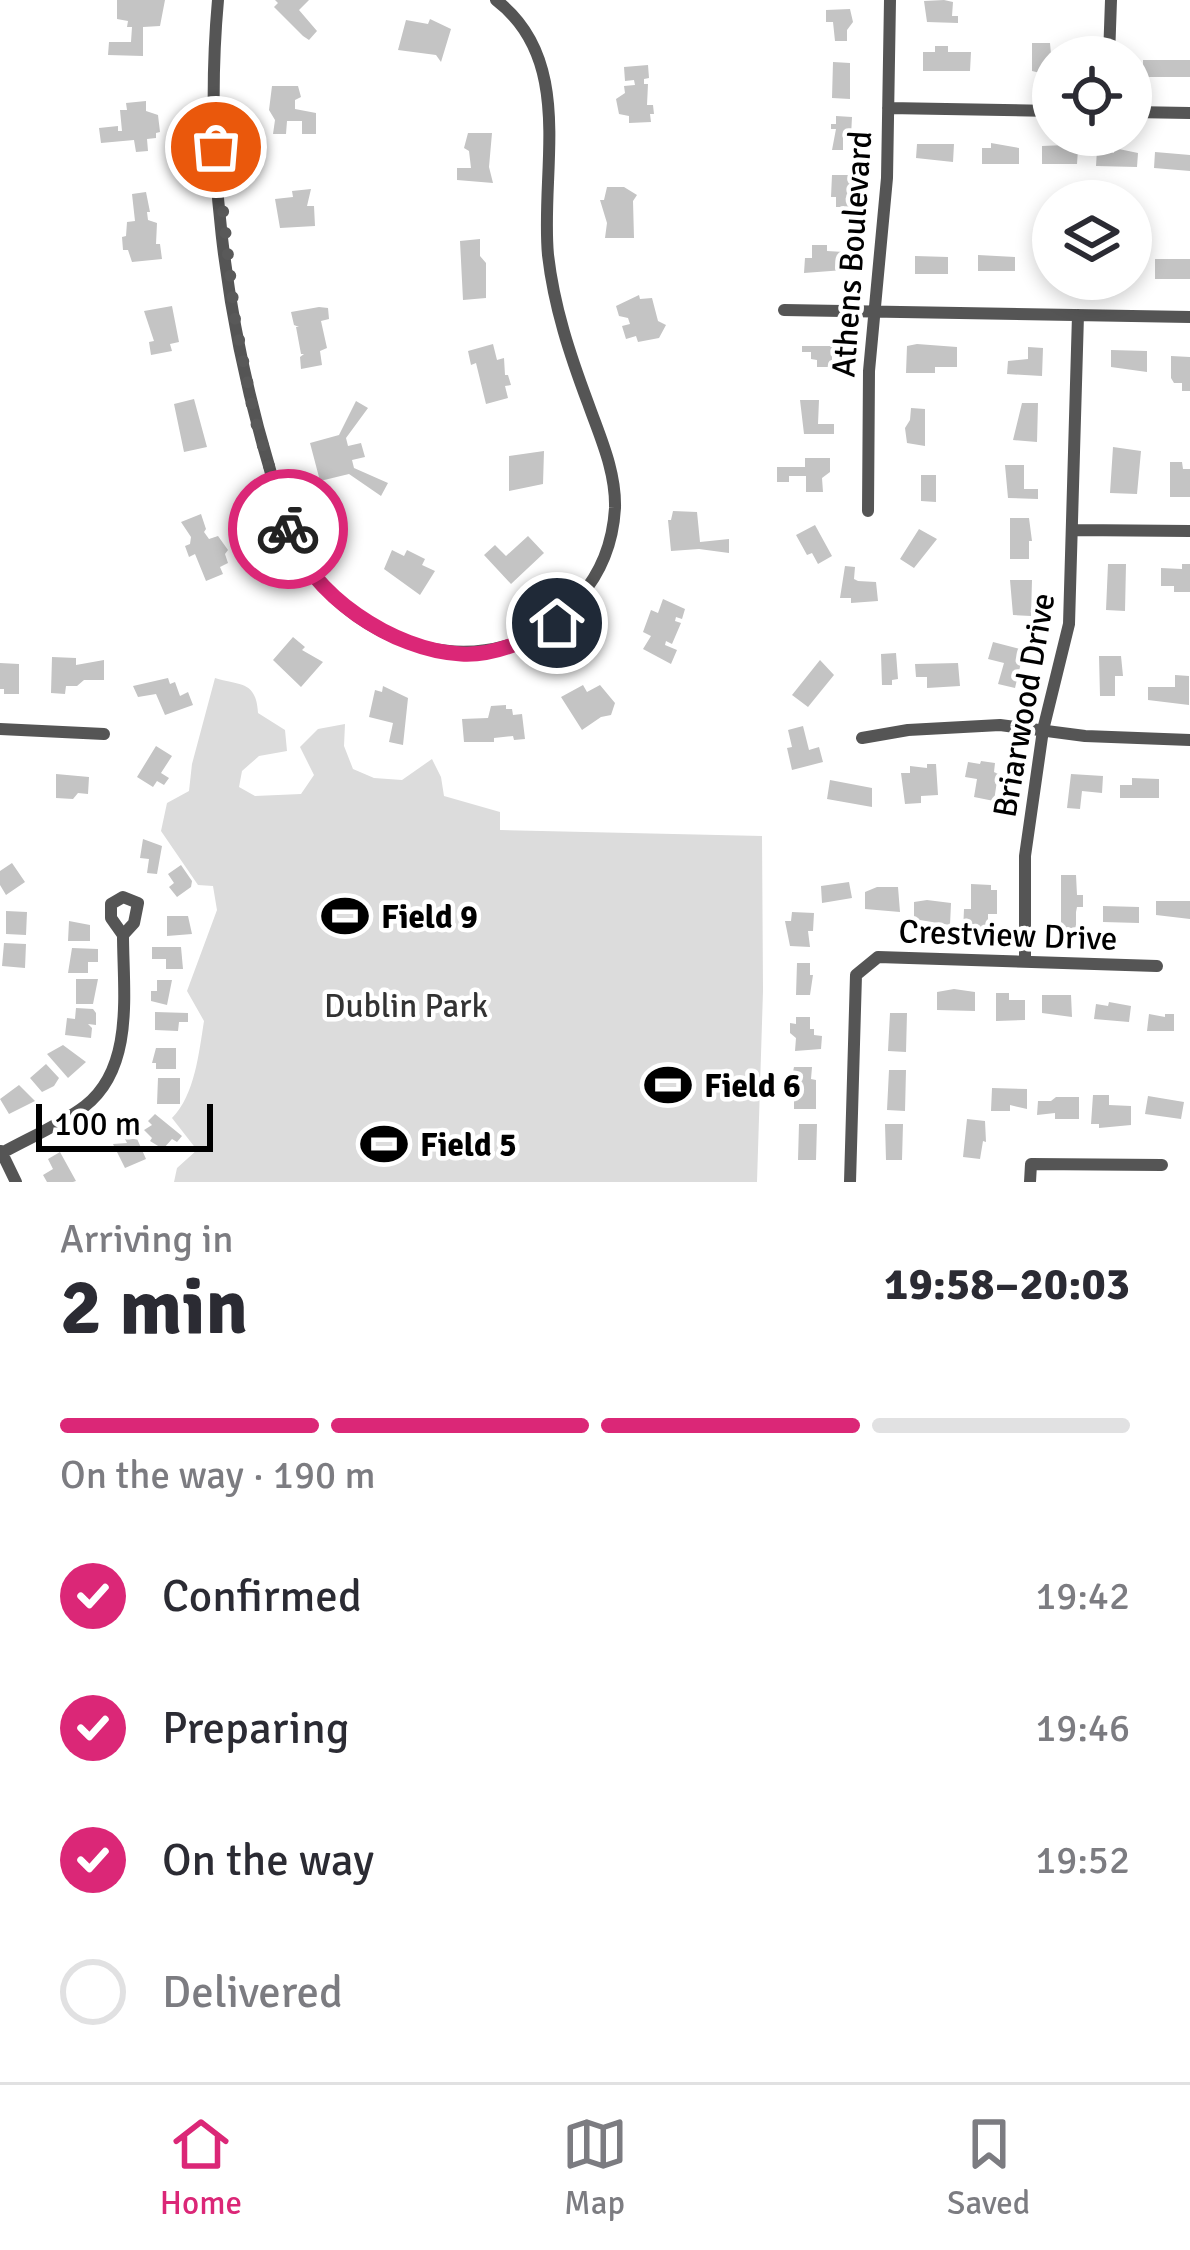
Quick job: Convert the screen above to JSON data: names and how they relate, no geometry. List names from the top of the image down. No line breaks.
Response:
{"streets":{"street":["Athens Boulevard","Briarwood Drive","Crestview Drive"]},"crossings":[["Briarwood Drive","Crestview Drive"]],"parks":["Dublin Park"],"places":{"sports":["Field 9","Field 6","Field 5"]},"scale_bar":"100 m","page":{"scale":"100 m","heading":["2 min","Arriving in","19:58–20:03"],"bar":"On the way · 190 m","list":[["Confirmed","19:42"],["Preparing","19:46"],["On the way","19:52"],"Delivered"],"tabs":["Home","Map","Saved"]}}
